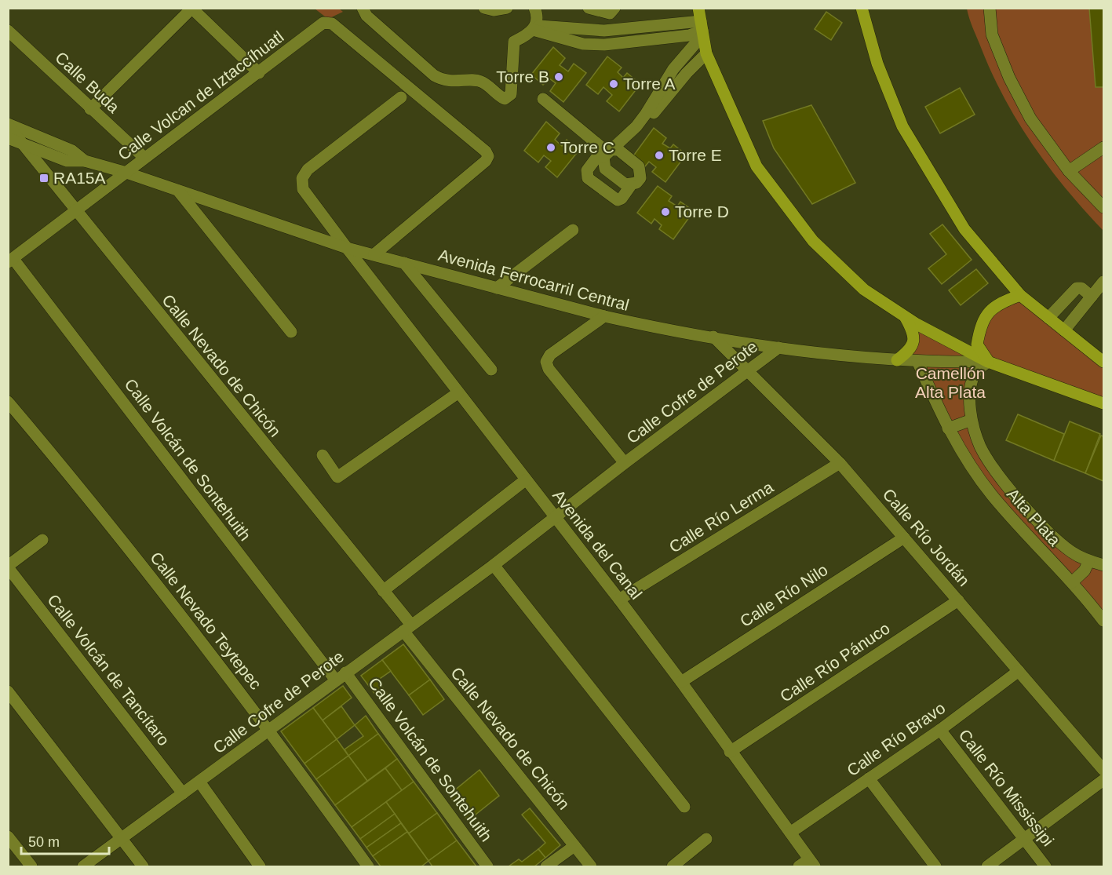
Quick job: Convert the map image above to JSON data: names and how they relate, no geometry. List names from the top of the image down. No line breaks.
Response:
{"streets":{"street":["Calle Buda","Calle Volcan de Iztaccíhuatl","Avenida Ferrocarril Central","Calle Nevado de Chicón","Calle Cofre de Perote","Calle Volcán de Sontehuith","Calle Río Lerma","Alta Plata","Calle Río Jordán","Avenida del Canal","Calle Río Nilo","Calle Nevado Teytepec","Calle Río Pánuco","Calle Volcán de Tancítaro","Calle Río Bravo","Calle Río Mississipi"]},"crossings":[["Calle Buda","Calle Volcan de Iztaccíhuatl"],["Calle Volcan de Iztaccíhuatl","Avenida Ferrocarril Central"],["Calle Volcan de Iztaccíhuatl","Calle Nevado de Chicón"],["Calle Volcan de Iztaccíhuatl","Calle Volcán de Sontehuith"],["Avenida Ferrocarril Central","Calle Nevado de Chicón"],["Avenida Ferrocarril Central","Calle Cofre de Perote"],["Avenida Ferrocarril Central","Alta Plata"],["Avenida Ferrocarril Central","Calle Río Jordán"],["Avenida Ferrocarril Central","Avenida del Canal"],["Calle Nevado de Chicón","Calle Cofre de Perote"],["Calle Cofre de Perote","Calle Volcán de Sontehuith"],["Calle Cofre de Perote","Calle Río Jordán"],["Calle Cofre de Perote","Avenida del Canal"],["Calle Cofre de Perote","Calle Nevado Teytepec"],["Calle Cofre de Perote","Calle Volcán de Tancítaro"],["Calle Río Lerma","Calle Río Jordán"],["Calle Río Lerma","Avenida del Canal"],["Calle Río Jordán","Calle Río Nilo"],["Calle Río Jordán","Calle Río Pánuco"],["Calle Río Jordán","Calle Río Bravo"],["Avenida del Canal","Calle Río Nilo"],["Avenida del Canal","Calle Río Pánuco"],["Avenida del Canal","Calle Río Bravo"],["Calle Río Bravo","Calle Río Mississipi"]],"parks":["Camellón Alta Plata"],"places":{"other":["Torre B","Torre A","Torre C","Torre E","Torre D"],"transit":["RA15A"]},"scale_bar":"50 m"}
